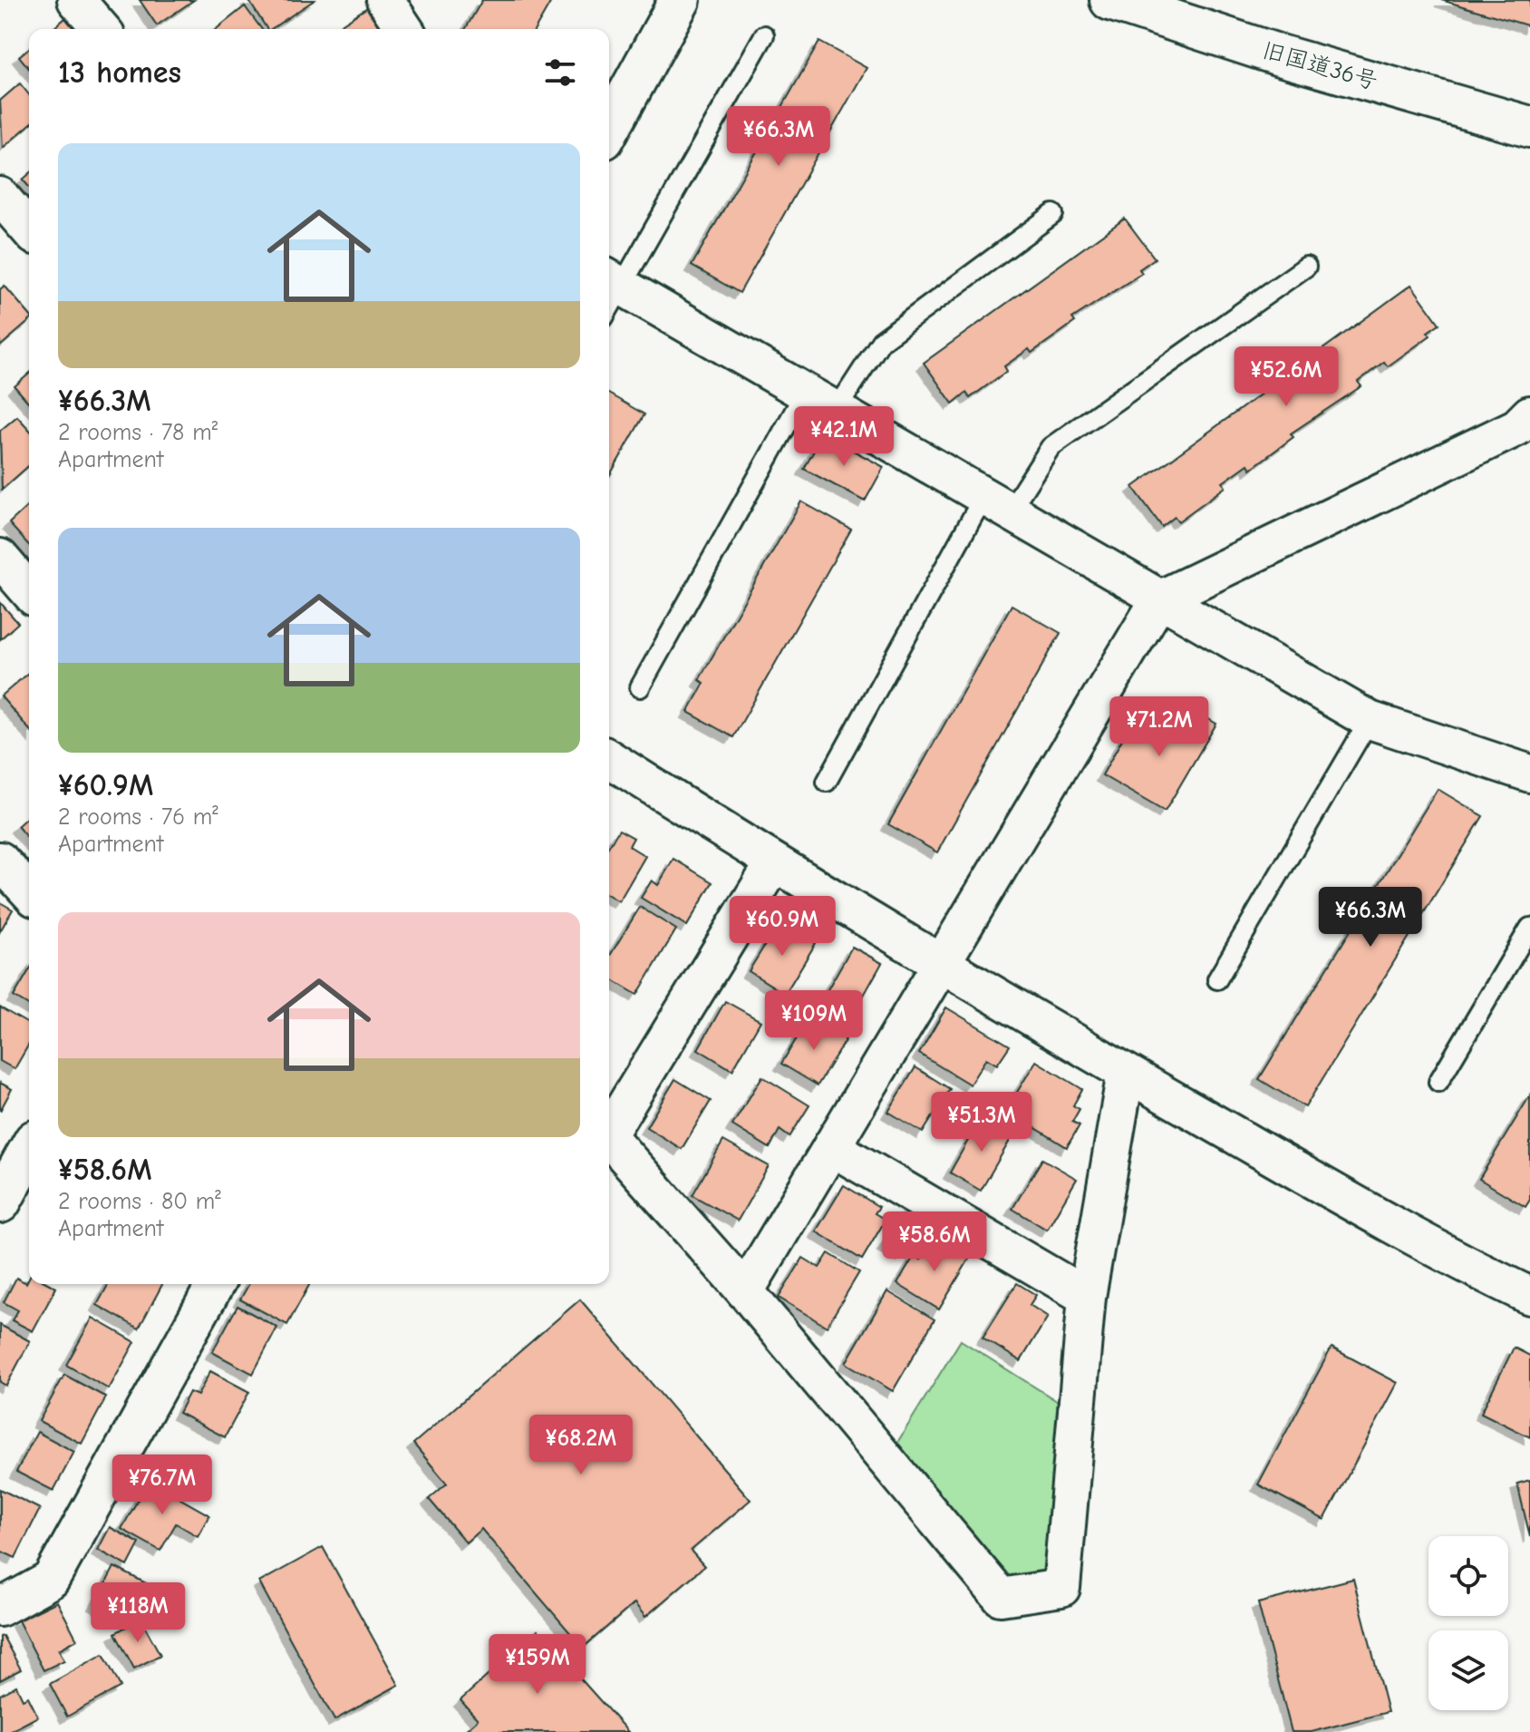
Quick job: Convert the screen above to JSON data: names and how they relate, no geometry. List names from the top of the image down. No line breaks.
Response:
{"streets":{"street":["旧国道36号"]},"page":{"heading":"13 homes","price":["¥66.3M","¥52.6M","¥42.1M","¥71.2M","¥66.3M","¥60.9M","¥109M","¥51.3M","¥58.6M","¥68.2M","¥76.7M","¥118M","¥159M"],"list":[{"name":"¥66.3M","note":"2 rooms · 78 m² · Apartment"},{"name":"¥60.9M","note":"2 rooms · 76 m² · Apartment"},{"name":"¥58.6M","note":"2 rooms · 80 m² · Apartment"}]}}
